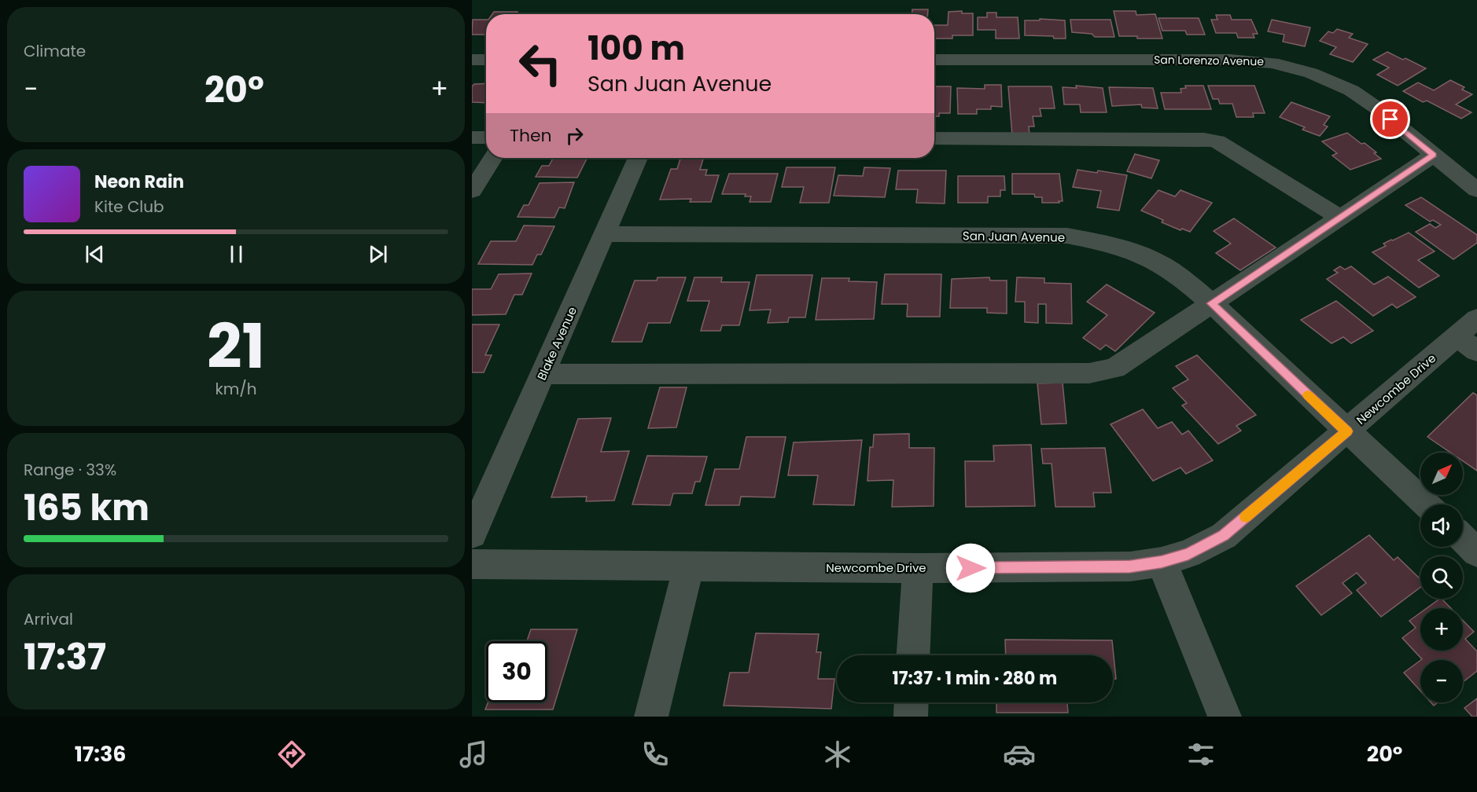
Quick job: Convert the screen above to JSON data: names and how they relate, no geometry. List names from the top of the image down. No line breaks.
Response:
{"streets":{"street":["San Lorenzo Avenue","San Juan Avenue","Blake Avenue","Newcombe Drive"]},"crossings":[["San Juan Avenue","Blake Avenue"],["San Juan Avenue","Newcombe Drive"]],"north":"top right","page":{"tile":["Climate",["21","km/h"],["Range · 33%","165 km"],["Arrival","17:37"]],"turn":["100 m","San Juan Avenue"],"heat":["−","20°","+"],"then":"Then","song":["Neon Rain","Kite Club"],"map_buttons":["+","−"],"limit":"30","trip":"17:37 · 1 min · 280 m","tabs":["17:36","20°"]}}
